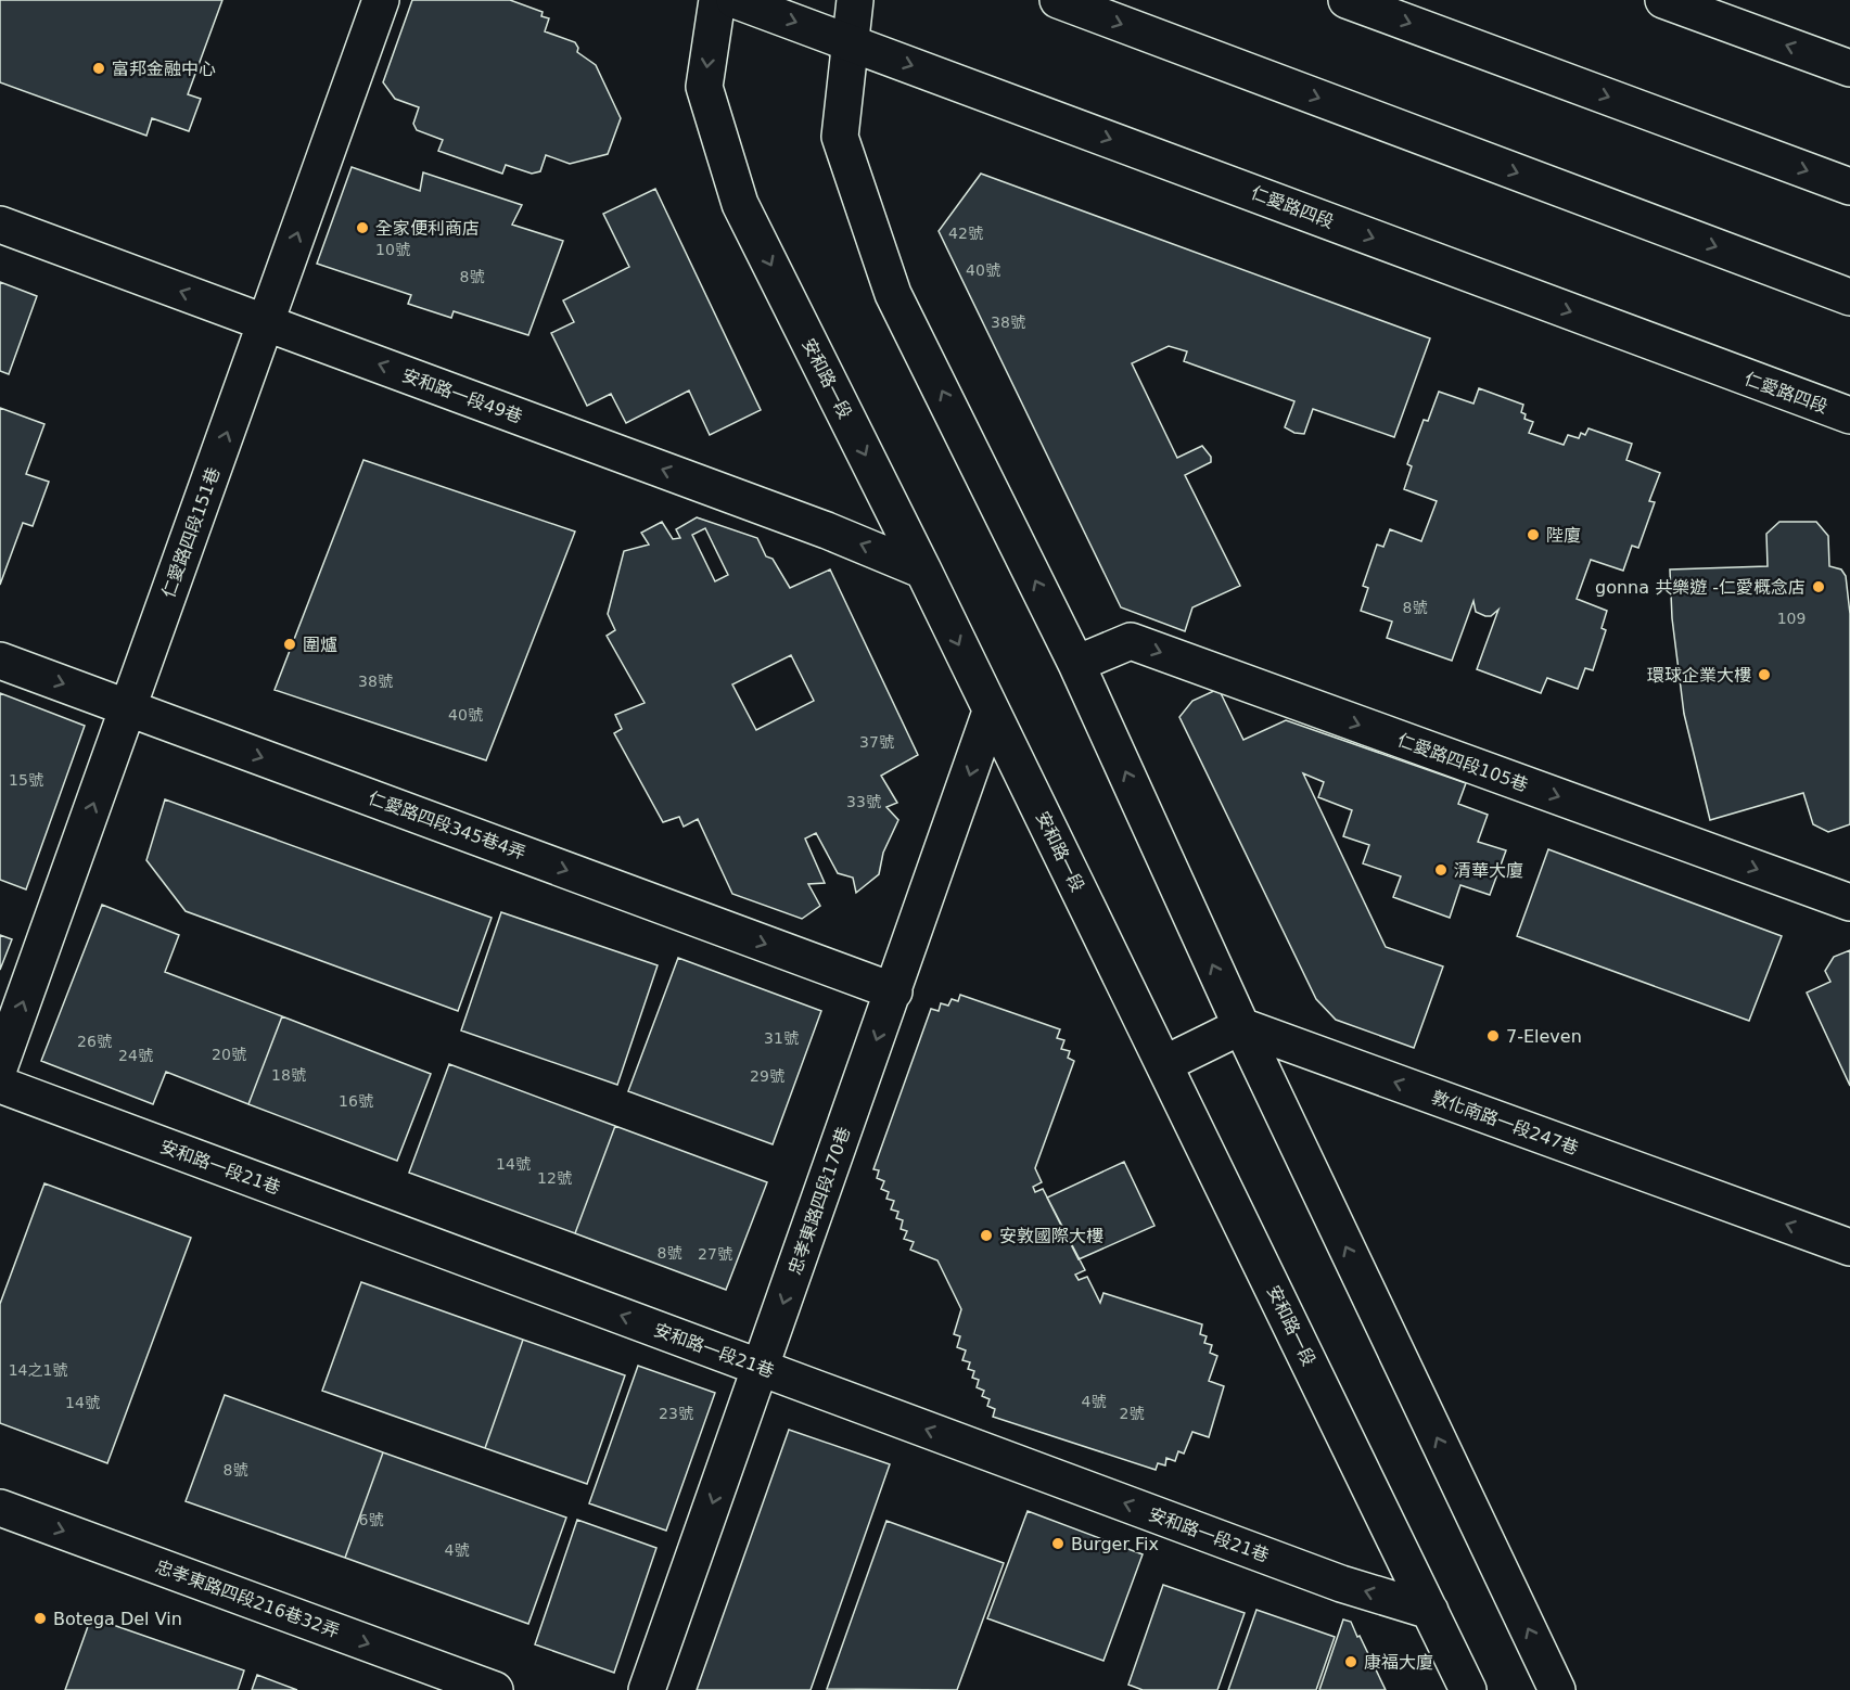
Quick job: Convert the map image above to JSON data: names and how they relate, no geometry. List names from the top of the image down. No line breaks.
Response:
{"streets":{"street":["仁愛路四段","安和路一段","安和路一段49巷","仁愛路四段151巷","仁愛路四段105巷","仁愛路四段345巷4弄","敦化南路一段247巷","安和路一段21巷","忠孝東路四段170巷","忠孝東路四段216巷32弄"]},"crossings":[["安和路一段","安和路一段49巷"],["安和路一段","安和路一段21巷"],["安和路一段","忠孝東路四段170巷"],["安和路一段49巷","仁愛路四段151巷"],["仁愛路四段151巷","仁愛路四段345巷4弄"],["仁愛路四段345巷4弄","忠孝東路四段170巷"],["安和路一段21巷","忠孝東路四段170巷"]],"one_way":["安和路一段49巷","仁愛路四段151巷","仁愛路四段105巷","仁愛路四段345巷4弄","敦化南路一段247巷","安和路一段21巷","忠孝東路四段170巷","忠孝東路四段216巷32弄"],"places":["富邦金融中心","全家便利商店","陛廈","gonna 共樂遊 -仁愛概念店","圍爐","環球企業大樓","清華大廈","7-Eleven","安敦國際大樓","Burger Fix","Botega Del Vin","康福大廈"],"house_numbers":["42號","10號","40號","8號","38號","8號","109","38號","40號","37號","15號","33號","31號","26號","20號","24號","18號","29號","16號","14號","12號","8號","27號","14之1號","4號","14號","23號","2號","8號","6號","4號"]}
